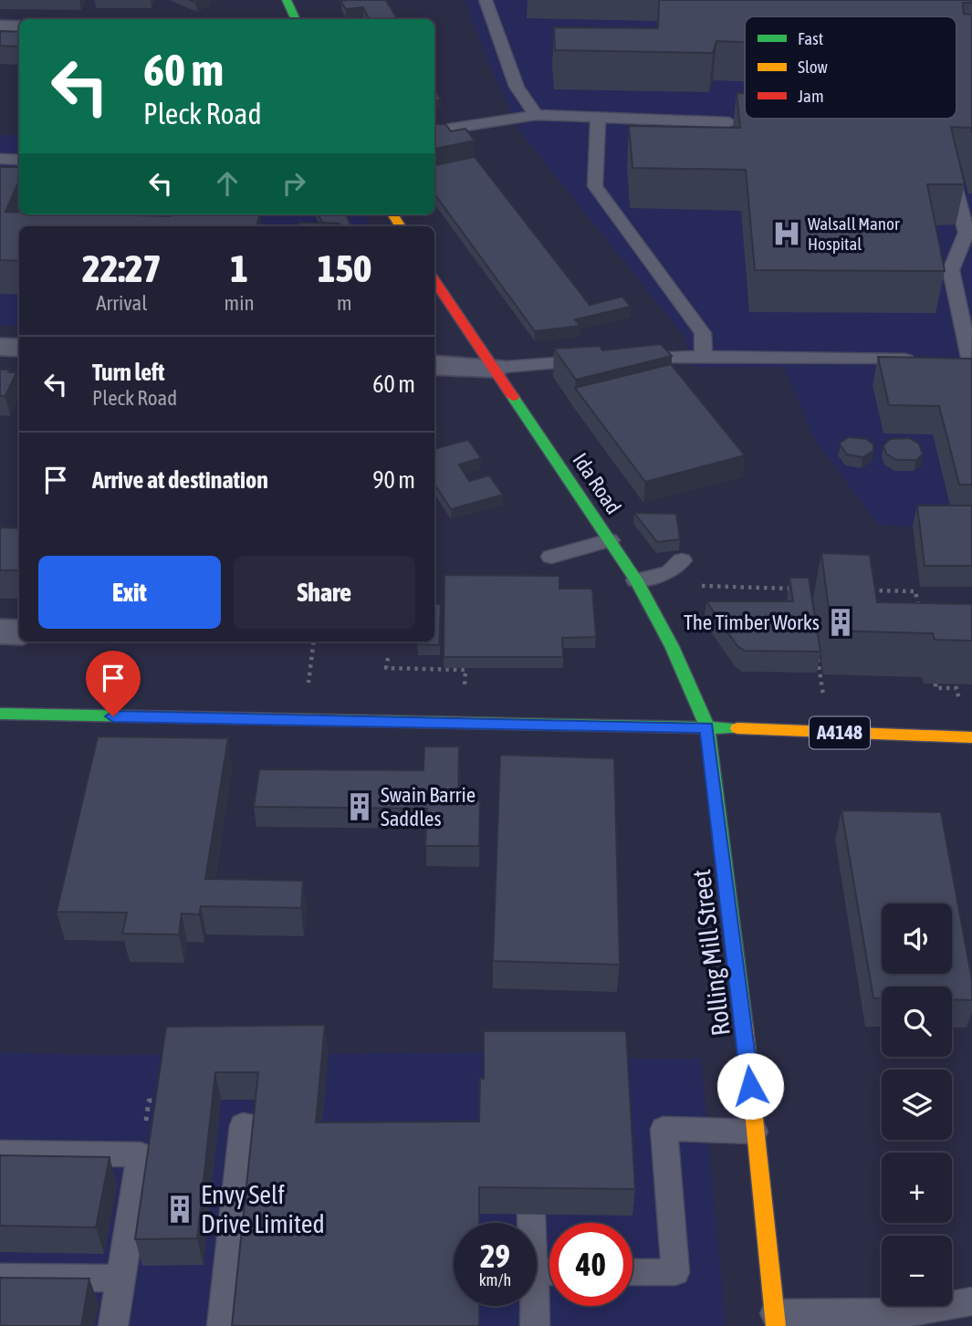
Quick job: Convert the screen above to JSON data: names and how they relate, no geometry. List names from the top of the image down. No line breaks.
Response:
{"streets":{"main road":["Ida Road","A4148","Rolling Mill Street"]},"crossings":[["Ida Road","A4148"],["Ida Road","Rolling Mill Street"],["A4148","Rolling Mill Street"]],"places":{"hospital":["Walsall Manor Hospital"],"building":["The Timber Works","Swain Barrie Saddles","Envy Self Drive Limited"]},"legend":["Fast","Slow","Jam"],"page":{"turn":["60 m","Pleck Road"],"eta":["22:27","Arrival","1","min","150","m"],"list":[{"name":"Turn left","note":"Pleck Road","value":"60 m"},{"name":"Arrive at destination","value":"90 m"}],"buttons":["Exit","Share"],"map_buttons":["+","−"],"speed":"29 km/h","limit":"40"}}
